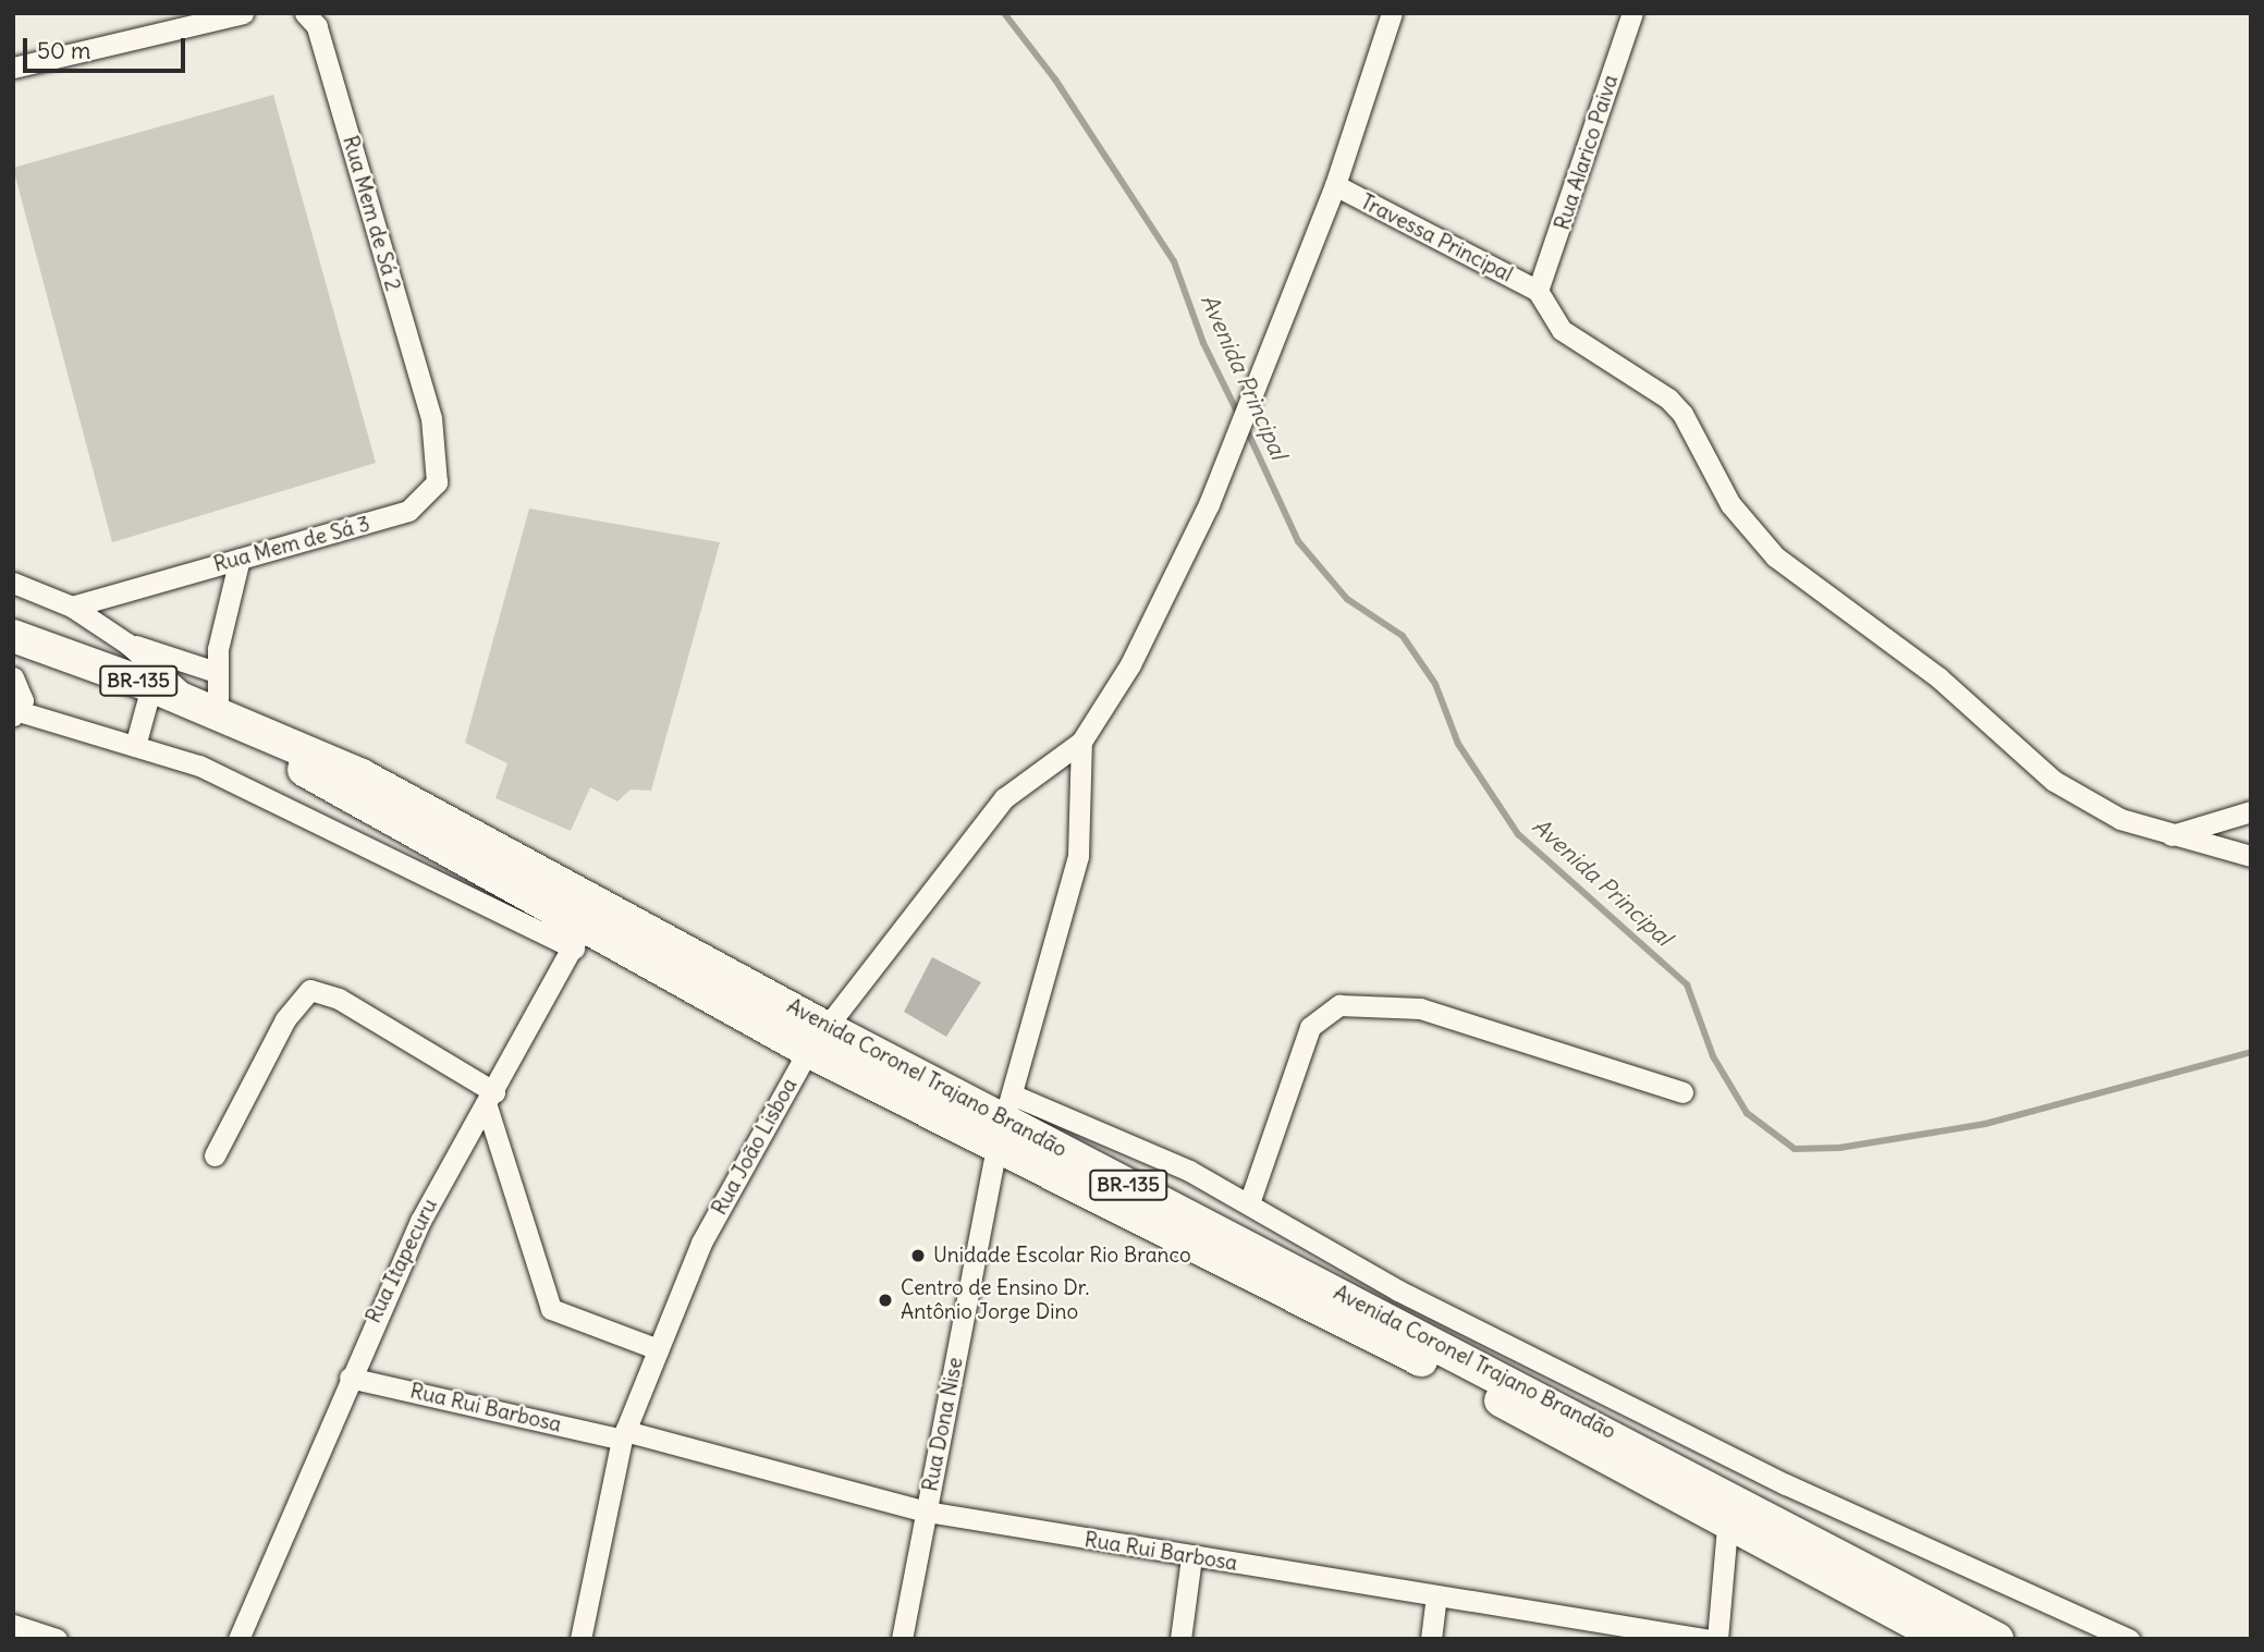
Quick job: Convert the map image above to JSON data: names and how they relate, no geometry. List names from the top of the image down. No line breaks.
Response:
{"streets":{"main road":["BR-135","Avenida Coronel Trajano Brandão"],"street":["Rua Alarico Paiva","Rua Mem de Sá 2","Travessa Principal","Rua Mem de Sá 3","Rua João Lisboa","Rua Itapecuru","Rua Rui Barbosa","Rua Dona Nise"]},"crossings":[["Rua Alarico Paiva","Travessa Principal"],["Rua Mem de Sá 2","Rua Mem de Sá 3"],["Avenida Coronel Trajano Brandão","Rua João Lisboa"],["Avenida Coronel Trajano Brandão","Rua Itapecuru"],["Avenida Coronel Trajano Brandão","Rua Dona Nise"],["Rua João Lisboa","Rua Rui Barbosa"],["Rua Itapecuru","Rua Rui Barbosa"],["Rua Rui Barbosa","Rua Dona Nise"]],"water":["Avenida Principal"],"places":["Unidade Escolar Rio Branco","Centro de Ensino Dr. Antônio Jorge Dino"],"scale_bar":"50 m"}
